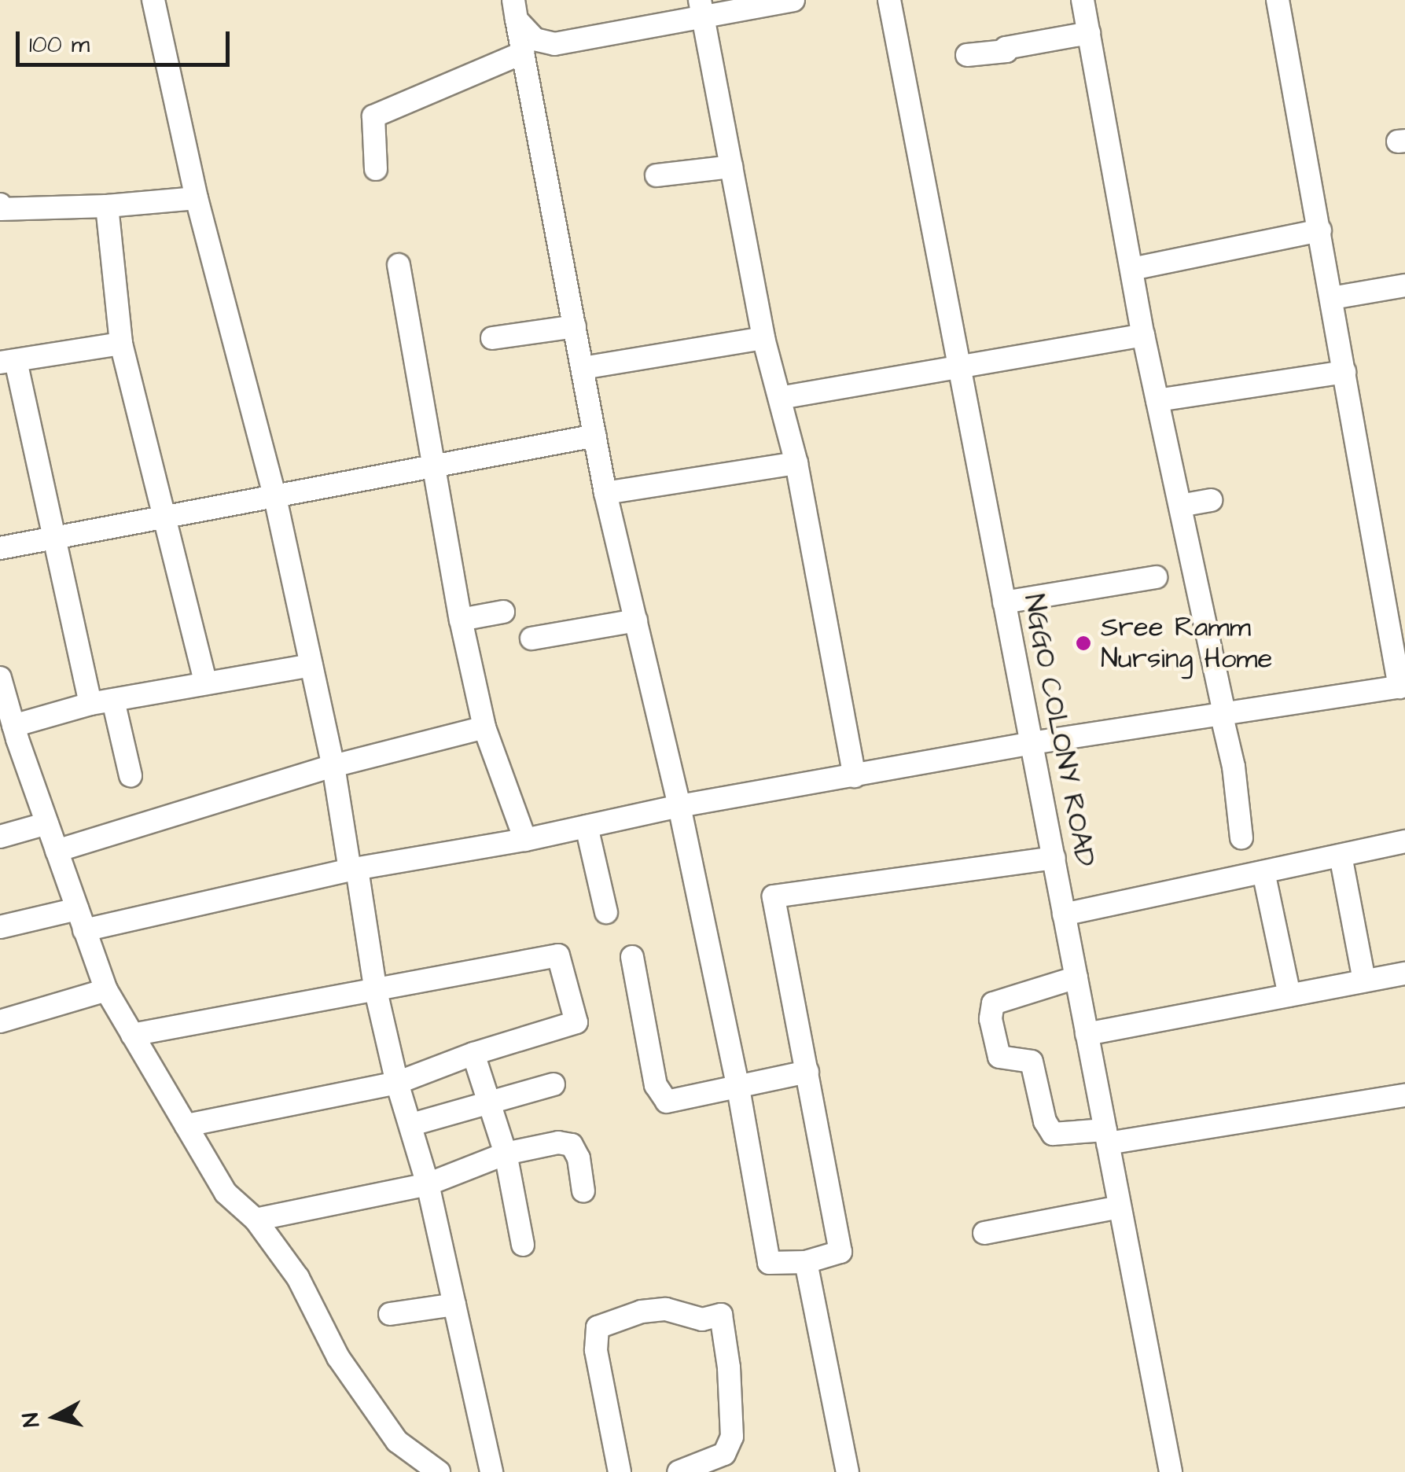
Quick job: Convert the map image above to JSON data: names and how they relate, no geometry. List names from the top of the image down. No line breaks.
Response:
{"streets":{"street":["NGGO COLONY ROAD"]},"places":["Sree Ramm Nursing Home"],"scale_bar":"100 m","north":"left"}
